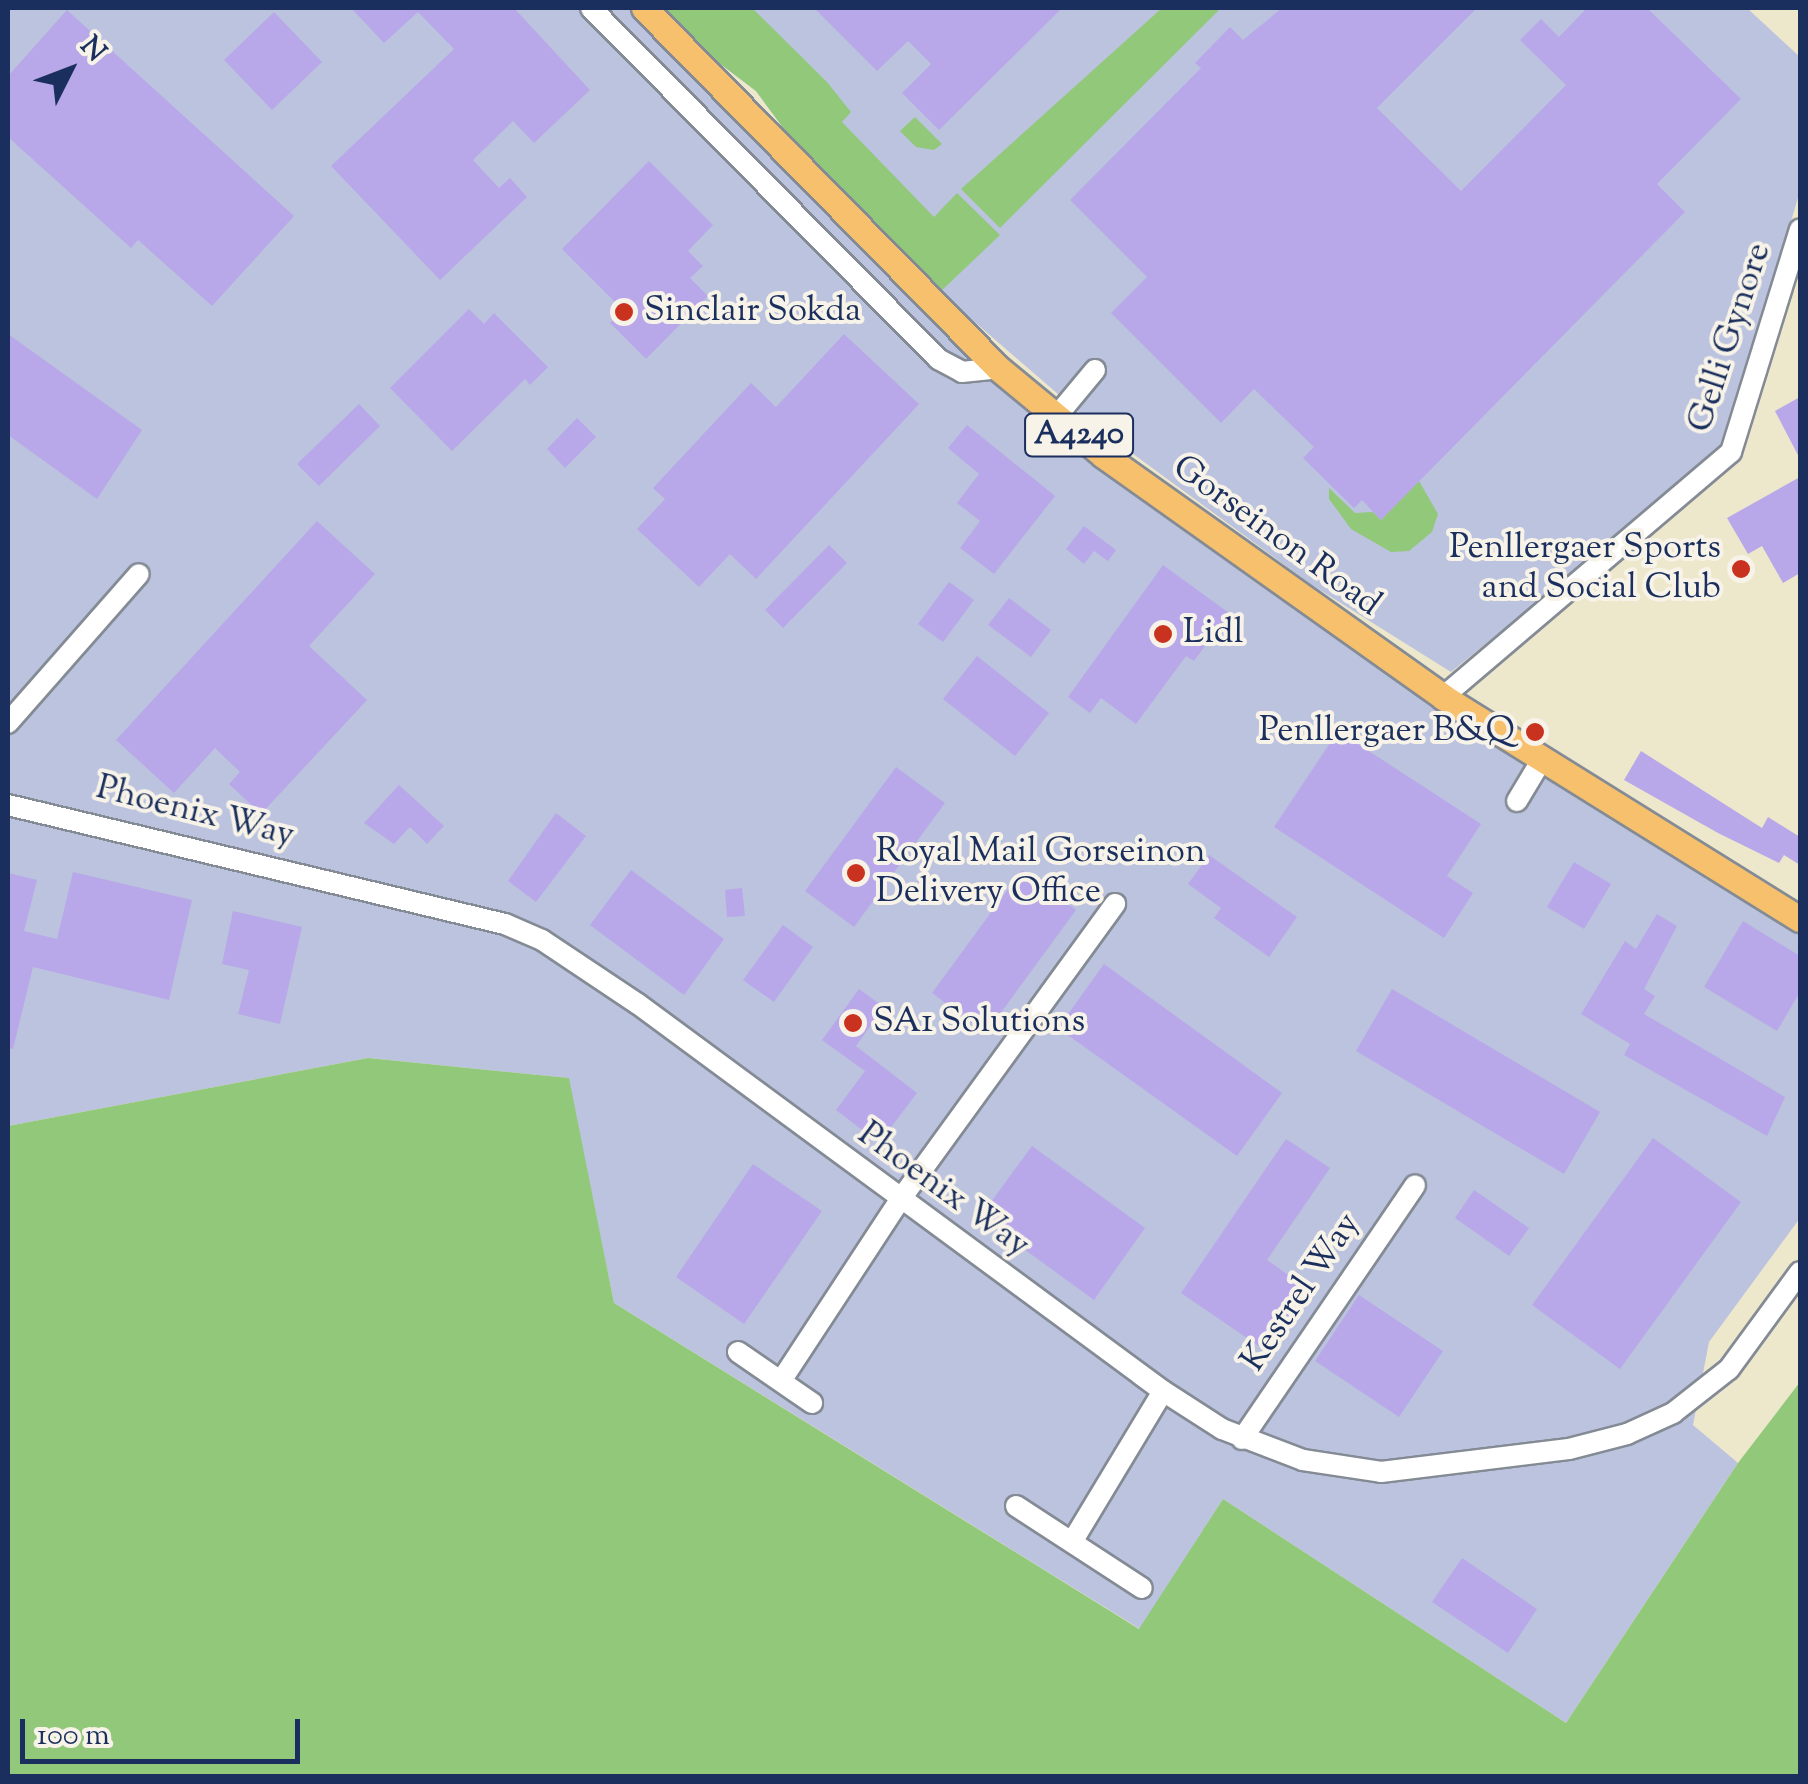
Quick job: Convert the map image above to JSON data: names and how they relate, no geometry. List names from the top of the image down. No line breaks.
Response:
{"streets":{"main road":["A4240","Gorseinon Road"],"street":["Gelli Gynore","Phoenix Way","Kestrel Way"]},"crossings":[["Gelli Gynore","Gorseinon Road"],["Phoenix Way","Kestrel Way"]],"places":["Sinclair Sokda","Penllergaer Sports and Social Club","Lidl","Penllergaer B&Q","Royal Mail Gorseinon Delivery Office","SA1 Solutions"],"scale_bar":"100 m","north":"top right"}
